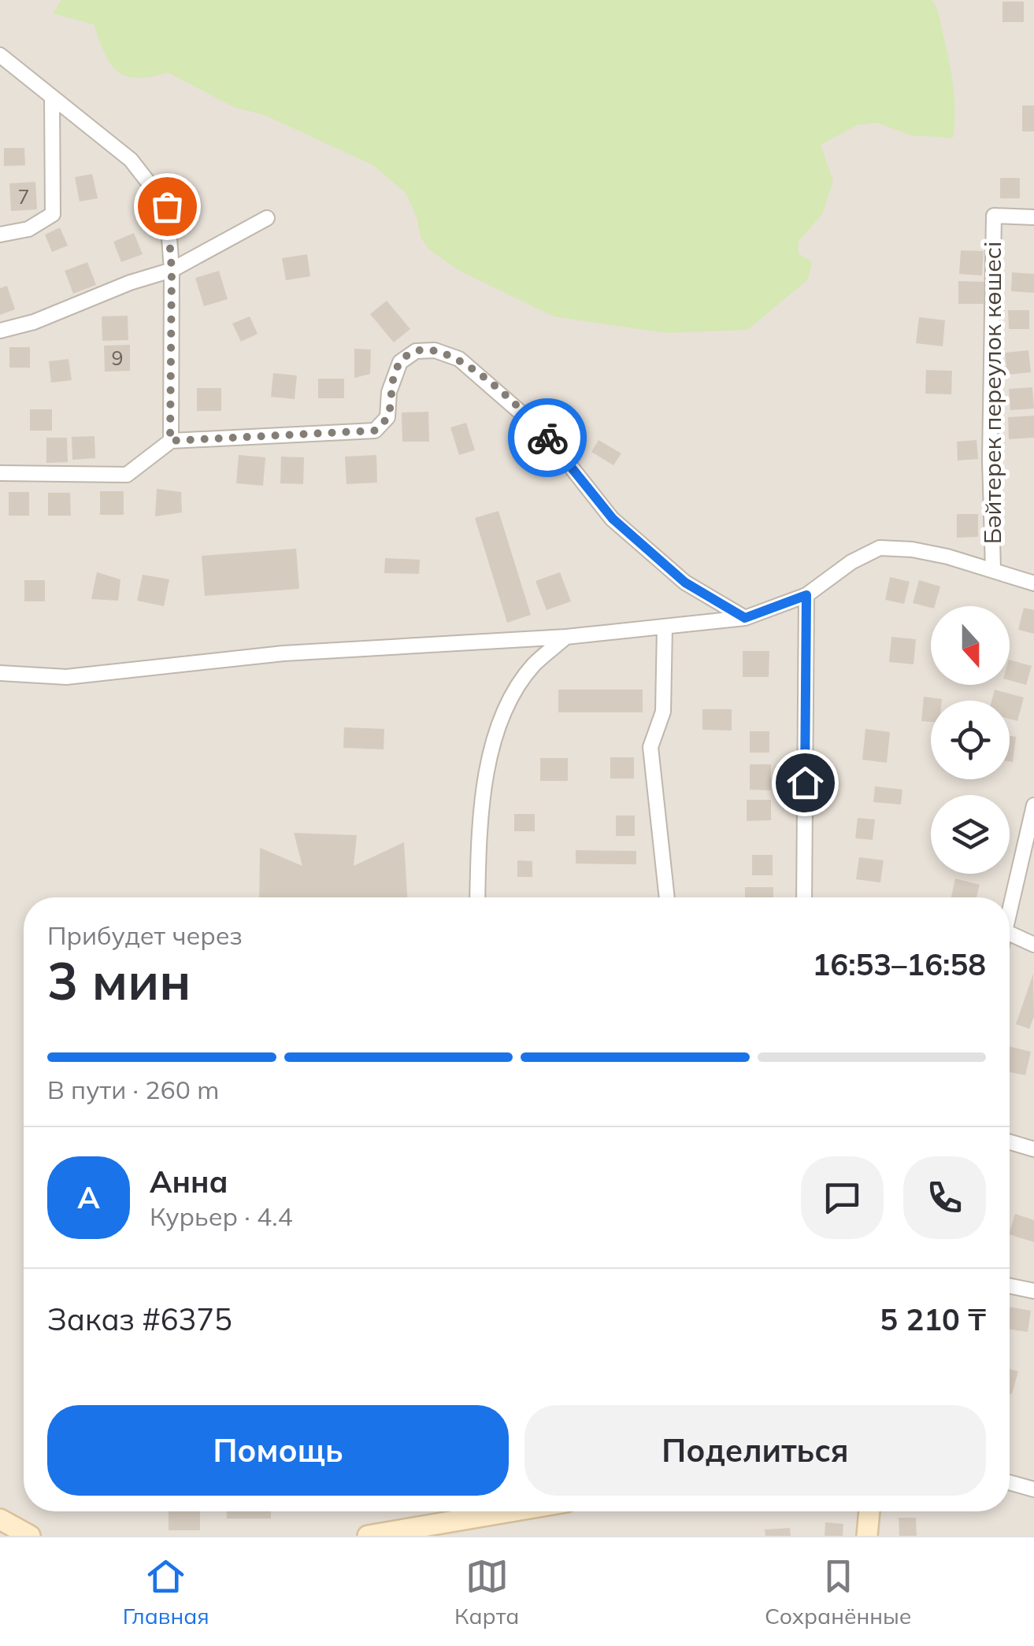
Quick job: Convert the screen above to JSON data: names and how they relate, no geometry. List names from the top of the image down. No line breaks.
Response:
{"streets":{"street":["Бәйтерек переулок көшесі"]},"house_numbers":["7","9"],"north":"bottom","page":{"heading":["3 мин","Прибудет через","16:53–16:58"],"panel":["Анна","Курьер · 4.4","Заказ #6375","5 210 ₸"],"bar":"В пути · 260 m","round":"А","buttons":["Помощь","Поделиться"],"tabs":["Главная","Карта","Сохранённые"]}}
